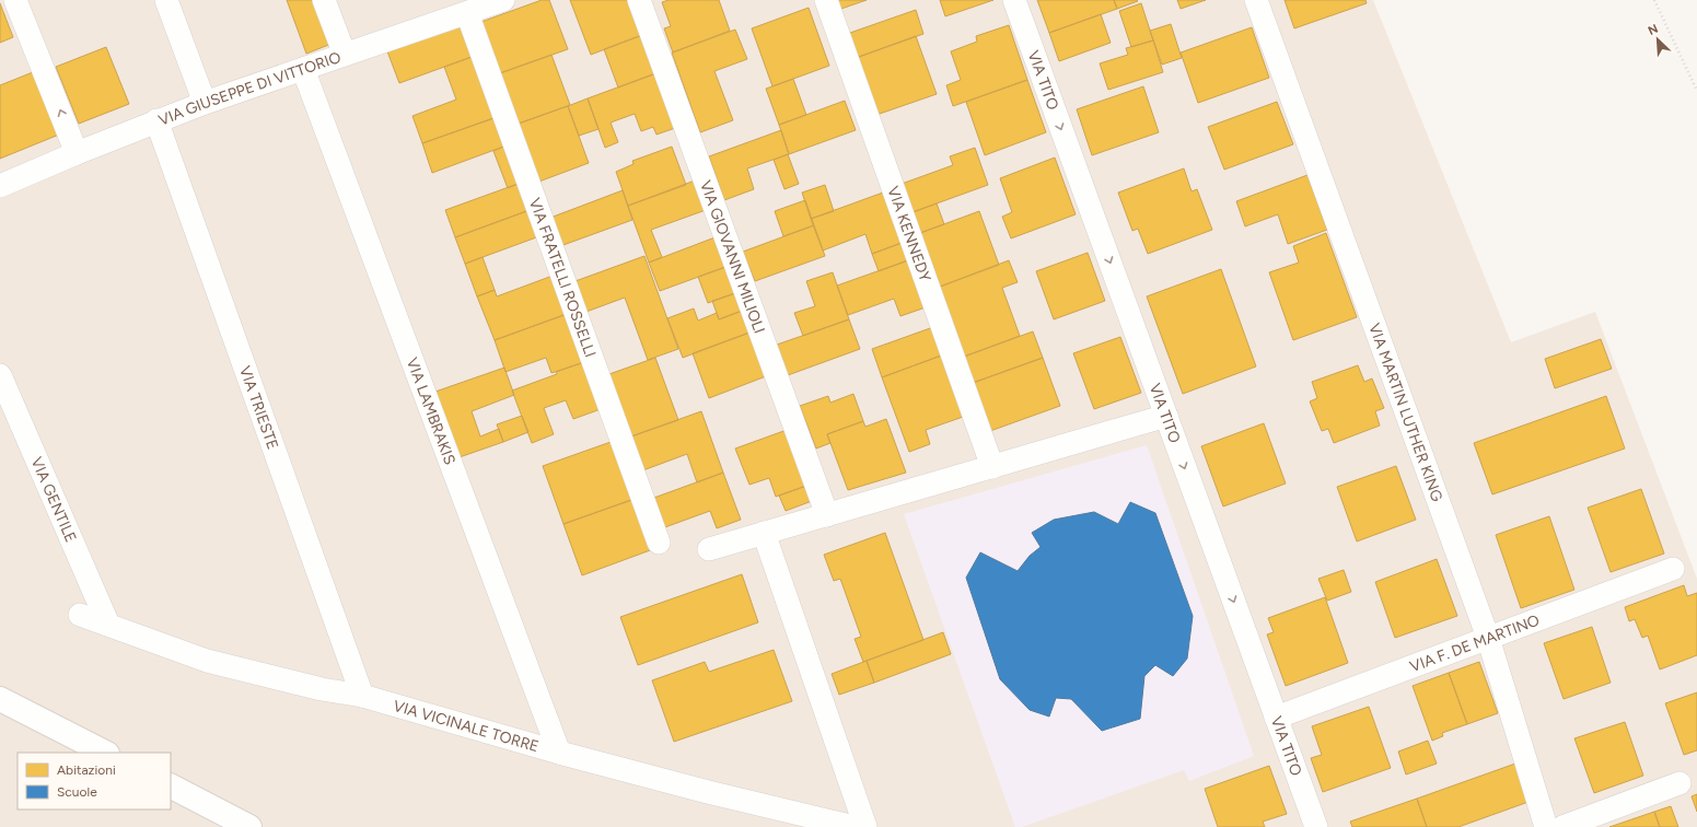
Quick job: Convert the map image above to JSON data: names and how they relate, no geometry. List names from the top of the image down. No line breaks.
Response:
{"streets":{"street":["VIA TITO","VIA GIUSEPPE DI VITTORIO","VIA KENNEDY","VIA GIOVANNI MILIOLI","VIA FRATELLI ROSSELLI","VIA TRIESTE","VIA LAMBRAKIS","VIA MARTIN LUTHER KING","VIA GENTILE","VIA F. DE MARTINO","VIA VICINALE TORRE"]},"crossings":[["VIA TITO","VIA F. DE MARTINO"],["VIA GIUSEPPE DI VITTORIO","VIA FRATELLI ROSSELLI"],["VIA GIUSEPPE DI VITTORIO","VIA TRIESTE"],["VIA GIUSEPPE DI VITTORIO","VIA LAMBRAKIS"],["VIA TRIESTE","VIA VICINALE TORRE"],["VIA LAMBRAKIS","VIA VICINALE TORRE"],["VIA MARTIN LUTHER KING","VIA F. DE MARTINO"],["VIA GENTILE","VIA VICINALE TORRE"]],"one_way":["VIA TITO"],"legend":["Abitazioni","Scuole"],"north":"top left"}
